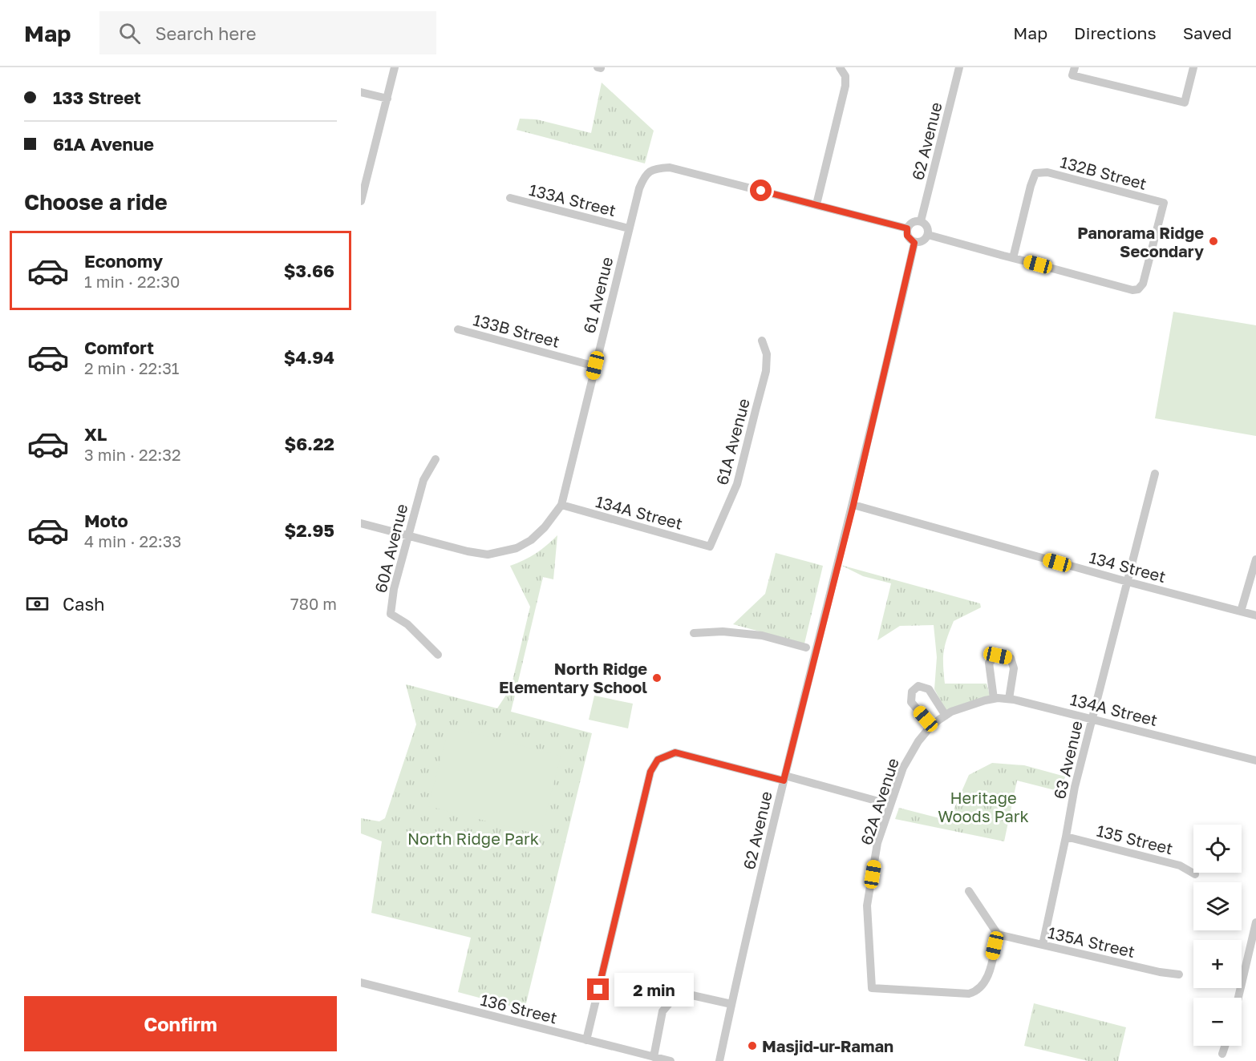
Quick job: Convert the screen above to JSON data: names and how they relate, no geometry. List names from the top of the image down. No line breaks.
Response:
{"streets":{"street":["62 Avenue","132B Street","133A Street","61 Avenue","133B Street","61A Avenue","134A Street","60A Avenue","134 Street","63 Avenue","62A Avenue","135 Street","135A Street","136 Street"]},"crossings":[["62 Avenue","134 Street"],["133A Street","61 Avenue"],["61 Avenue","133B Street"],["61 Avenue","134A Street"],["61A Avenue","134A Street"],["134A Street","63 Avenue"],["134A Street","62A Avenue"],["134 Street","63 Avenue"],["63 Avenue","135 Street"],["63 Avenue","135A Street"],["62A Avenue","135A Street"]],"parks":["Heritage Woods Park","North Ridge Park"],"places":["Panorama Ridge Secondary","North Ridge Elementary School","Masjid-ur-Raman"],"page":{"header":"Map","search":"Search here","nav":["Map","Directions","Saved"],"banner":["133 Street","61A Avenue"],"heading":"Choose a ride","list":[{"name":"Economy","note":"1 min · 22:30","value":"$3.66"},{"name":"Comfort","note":"2 min · 22:31","value":"$4.94"},{"name":"XL","note":"3 min · 22:32","value":"$6.22"},{"name":"Moto","note":"4 min · 22:33","value":"$2.95"}],"pay":["Cash","780 m"],"map_buttons":["+","−"],"bubble":"2 min","buttons":"Confirm"}}
